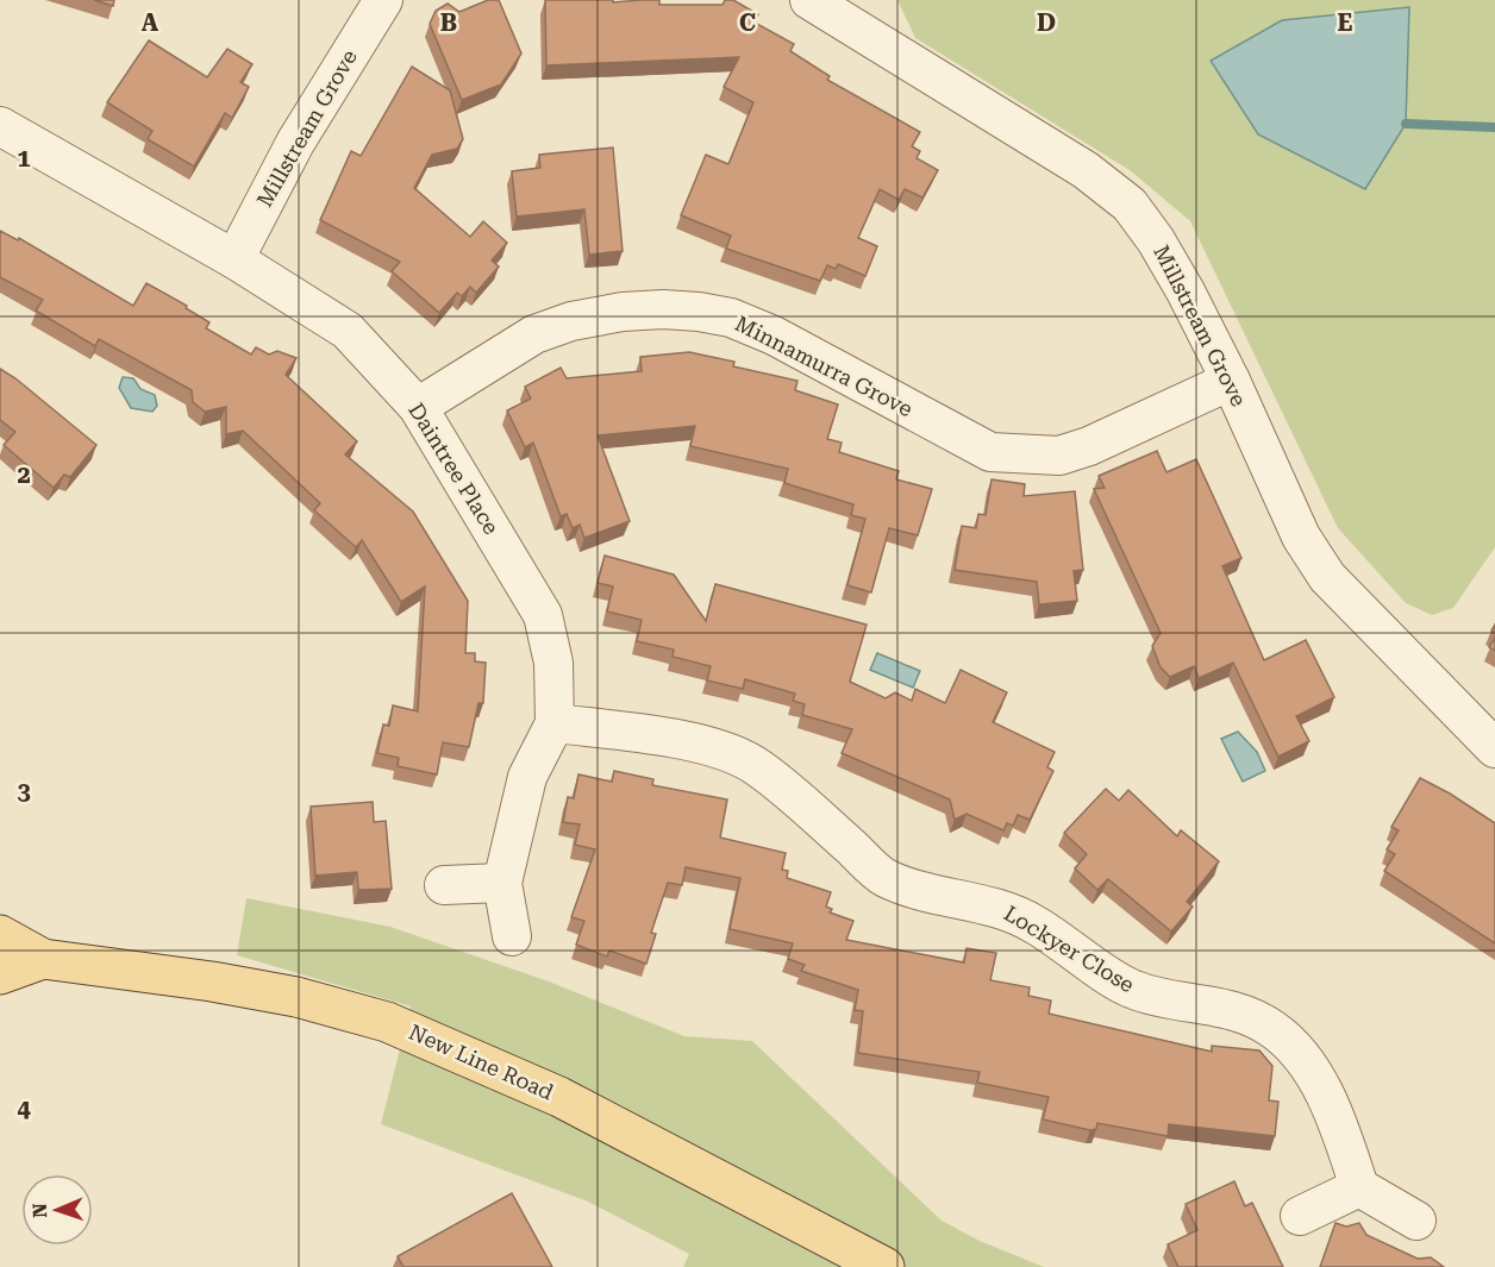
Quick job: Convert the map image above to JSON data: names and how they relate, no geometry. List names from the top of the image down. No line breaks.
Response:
{"streets":{"main road":["New Line Road"],"street":["Millstream Grove","Minnamurra Grove","Daintree Place","Lockyer Close"]},"crossings":[["Millstream Grove","Minnamurra Grove"],["Millstream Grove","Daintree Place"],["Minnamurra Grove","Daintree Place"],["Daintree Place","Lockyer Close"]],"north":"left","grid":{"columns":["A","B","C","D","E"],"rows":["1","2","3","4"]}}
